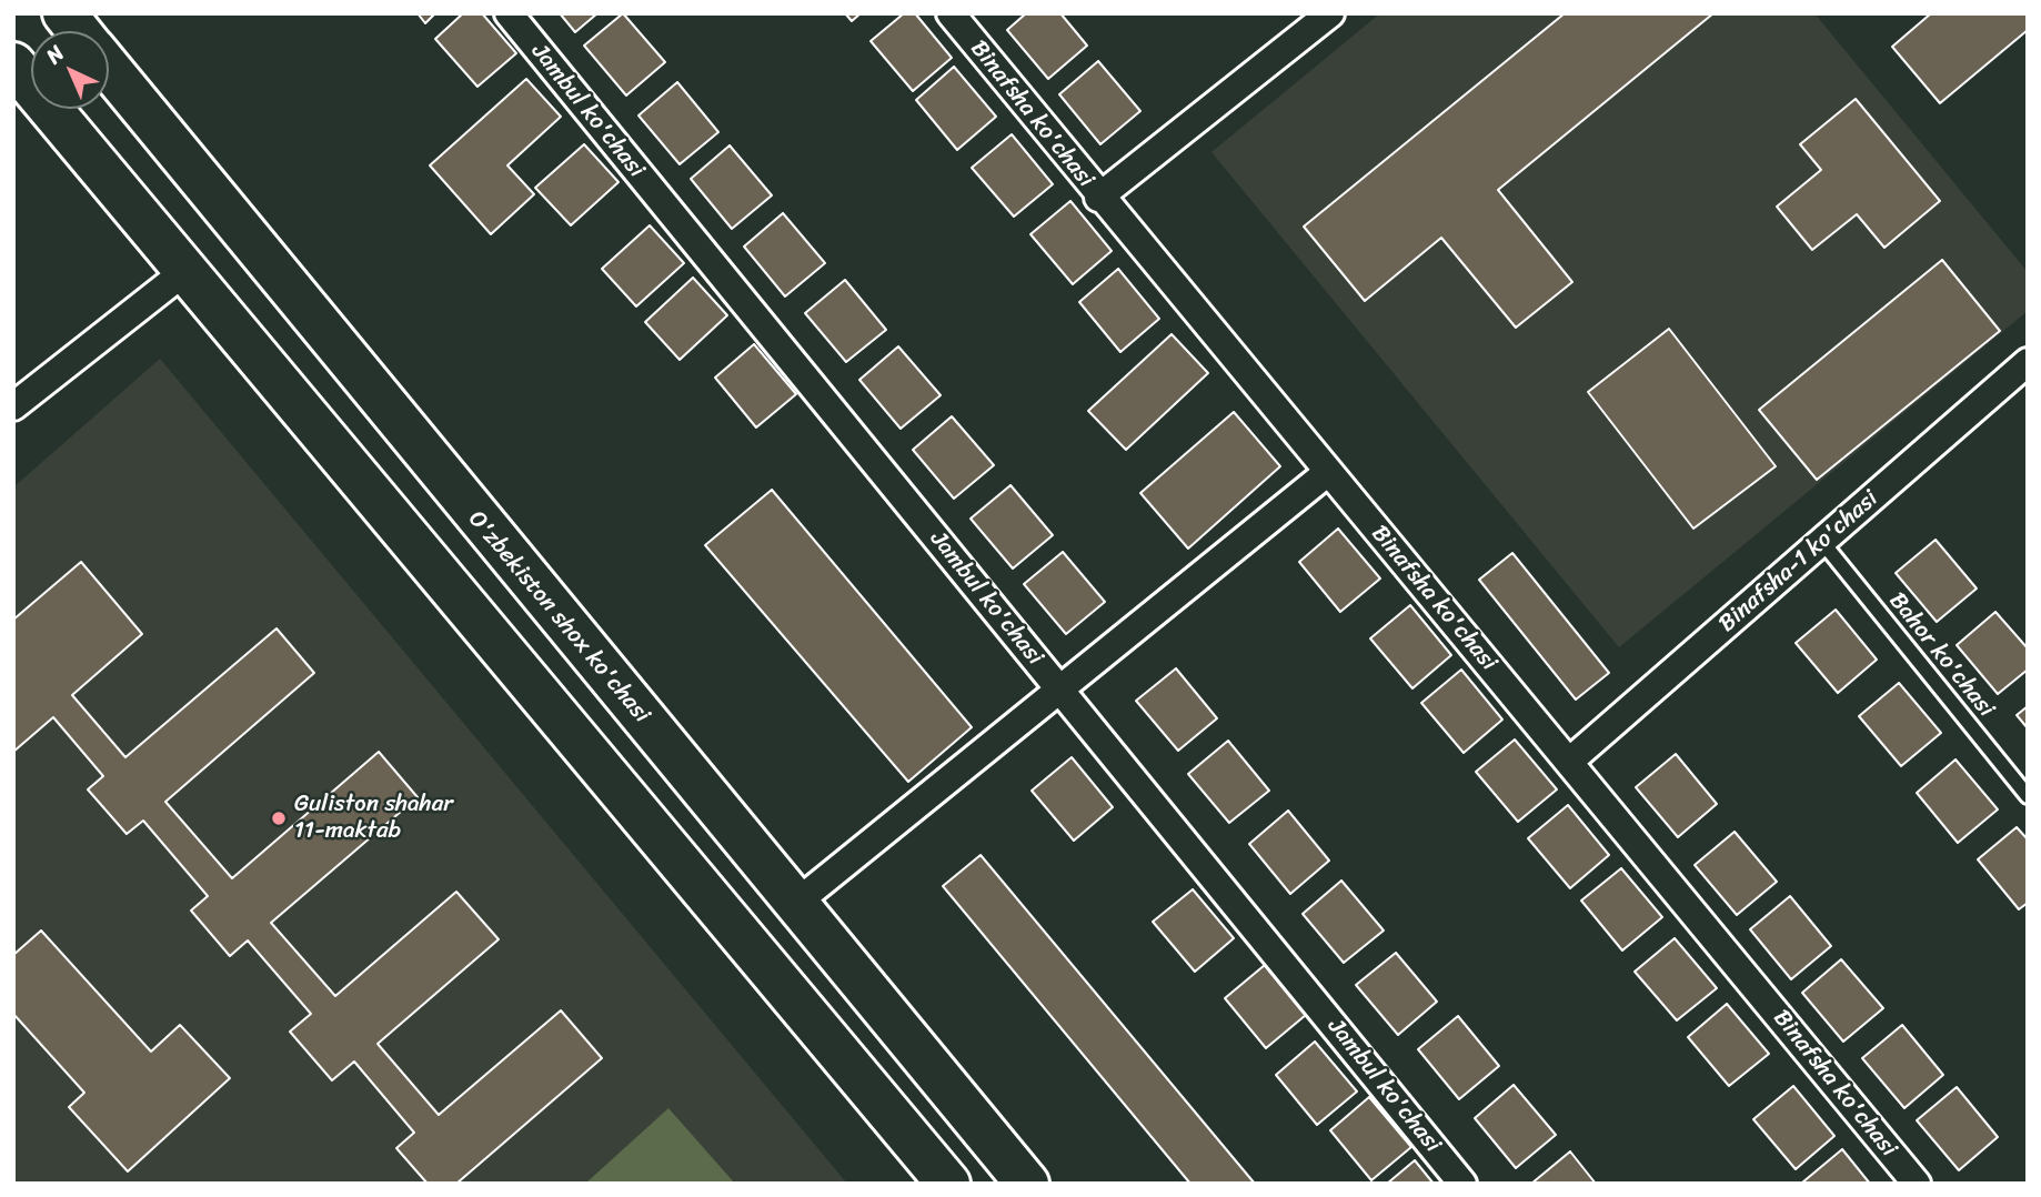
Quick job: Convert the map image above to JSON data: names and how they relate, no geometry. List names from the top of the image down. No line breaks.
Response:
{"streets":{"main road":["O'zbekiston shox ko'chasi"],"street":["Jambul ko'chasi","Binafsha ko'chasi","Binafsha-1 ko'chasi"],"lane":["Bahor ko'chasi"]},"crossings":[["Binafsha ko'chasi","Binafsha-1 ko'chasi"],["Binafsha-1 ko'chasi","Bahor ko'chasi"]],"places":["Guliston shahar 11-maktab"],"north":"top left"}
